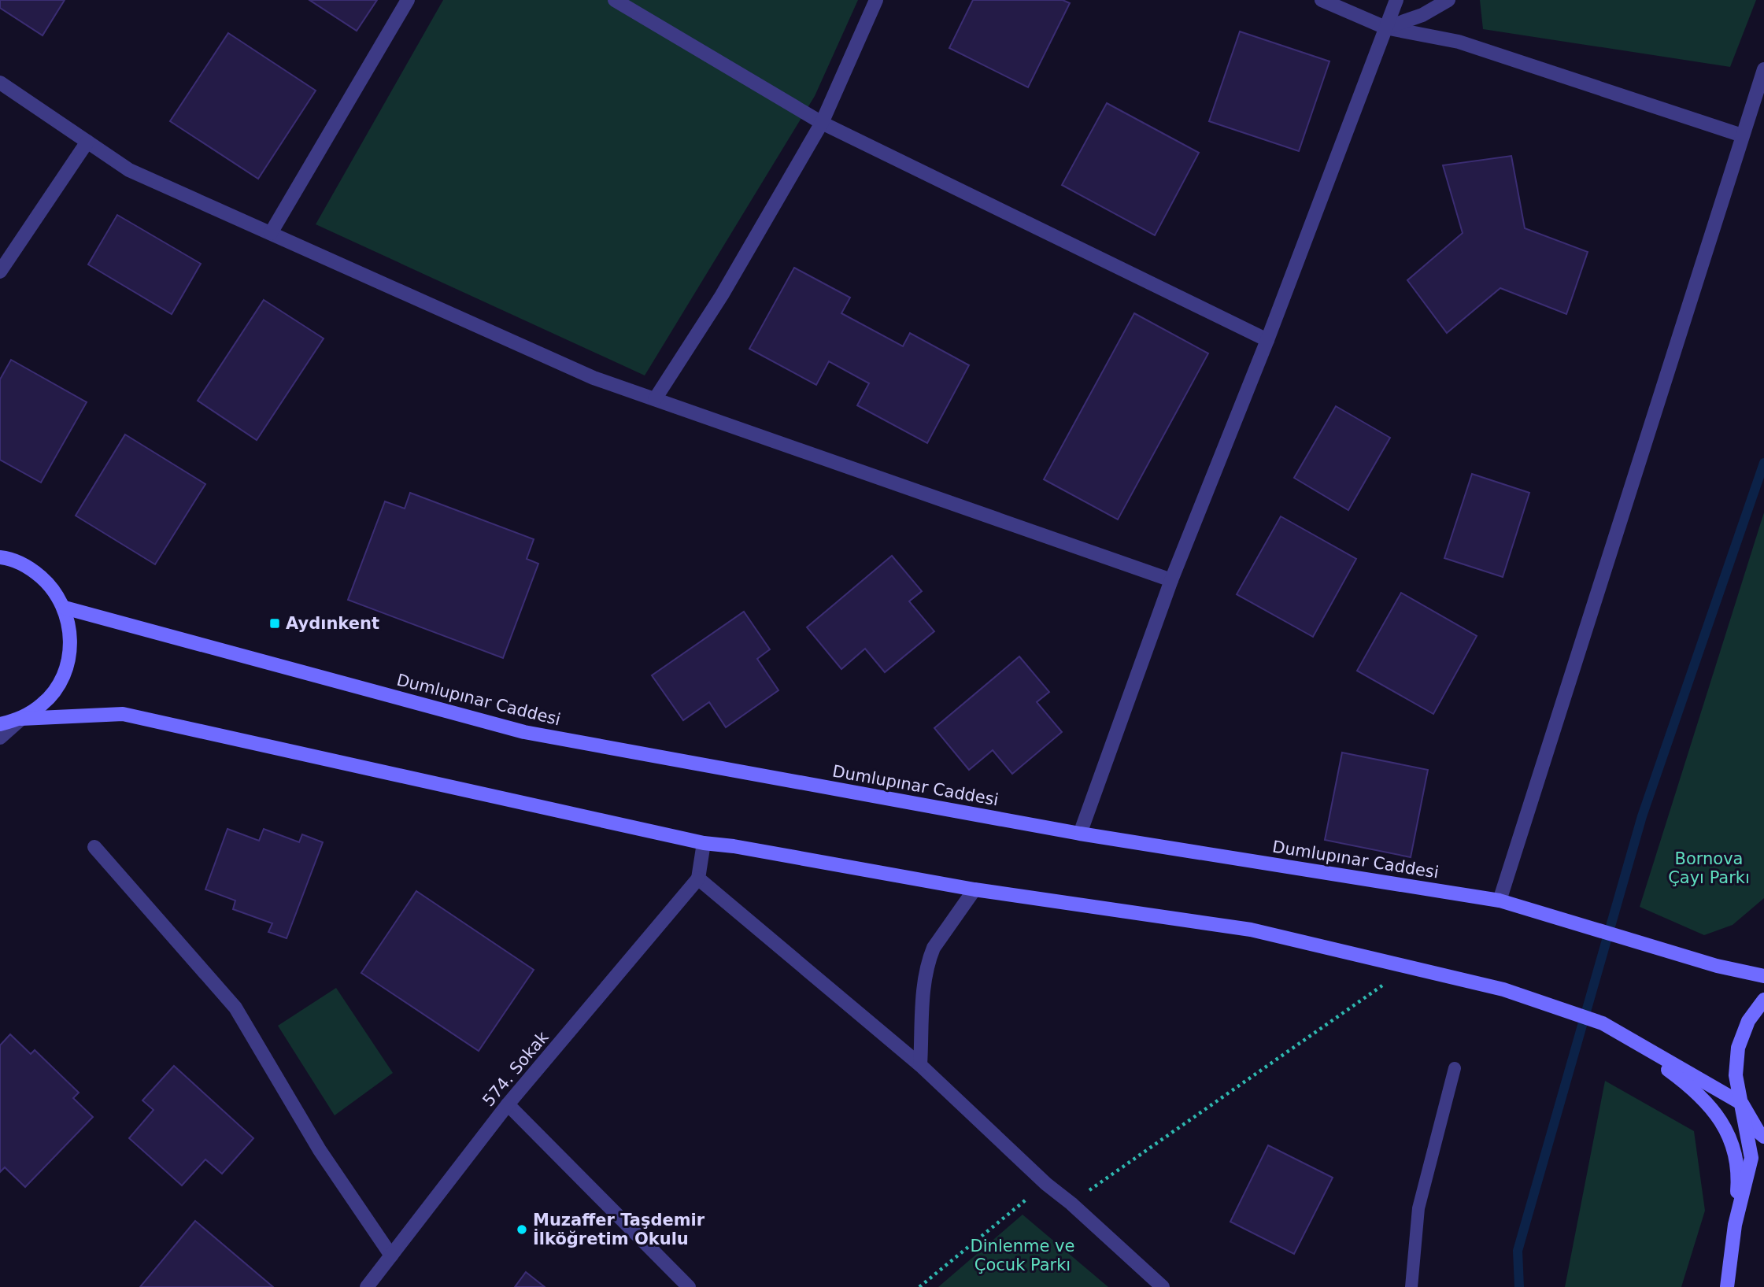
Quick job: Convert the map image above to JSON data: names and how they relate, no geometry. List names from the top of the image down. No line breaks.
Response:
{"streets":{"main road":["Dumlupınar Caddesi"],"street":["574. Sokak"]},"parks":["Bornova Çayı Parkı","Dinlenme ve Çocuk Parkı"],"places":{"transit":["Aydınkent"],"other":["Muzaffer Taşdemir İlköğretim Okulu"]}}
